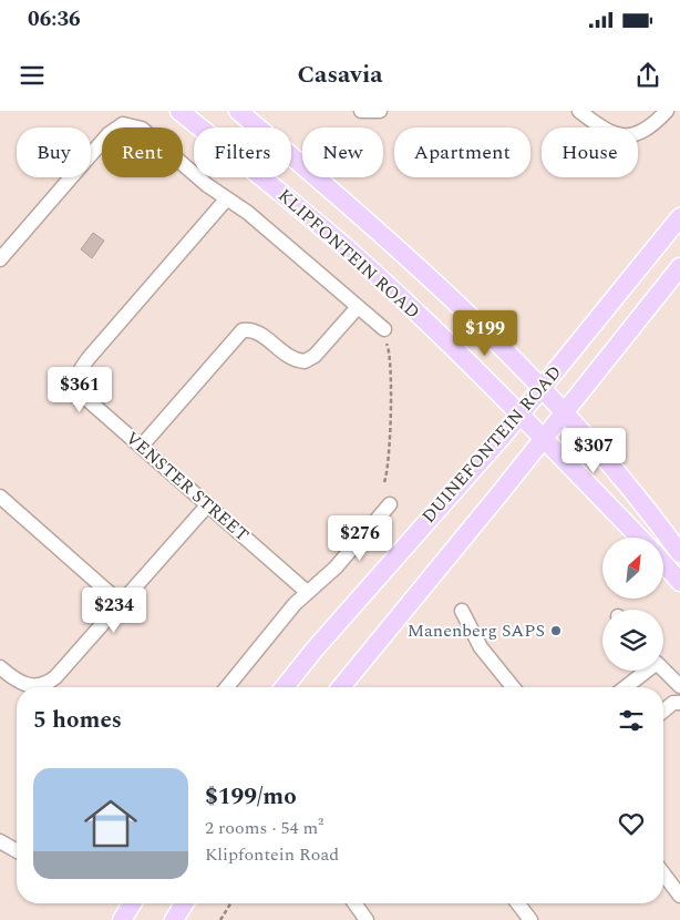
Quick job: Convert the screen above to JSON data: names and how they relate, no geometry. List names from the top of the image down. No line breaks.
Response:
{"streets":{"main road":["KLIPFONTEIN ROAD","DUINEFONTEIN ROAD"],"street":["VENSTER STREET"]},"crossings":[["KLIPFONTEIN ROAD","DUINEFONTEIN ROAD"]],"places":["Manenberg SAPS"],"north":"top right","page":{"status":"06:36","header":"Casavia","chip":["Buy","Rent","Filters","New","Apartment","House"],"price":["$199","$361","$307","$276","$234"],"heading":"5 homes","list":[{"name":"$199/mo","note":"2 rooms · 54 m² · Klipfontein Road"}]}}
